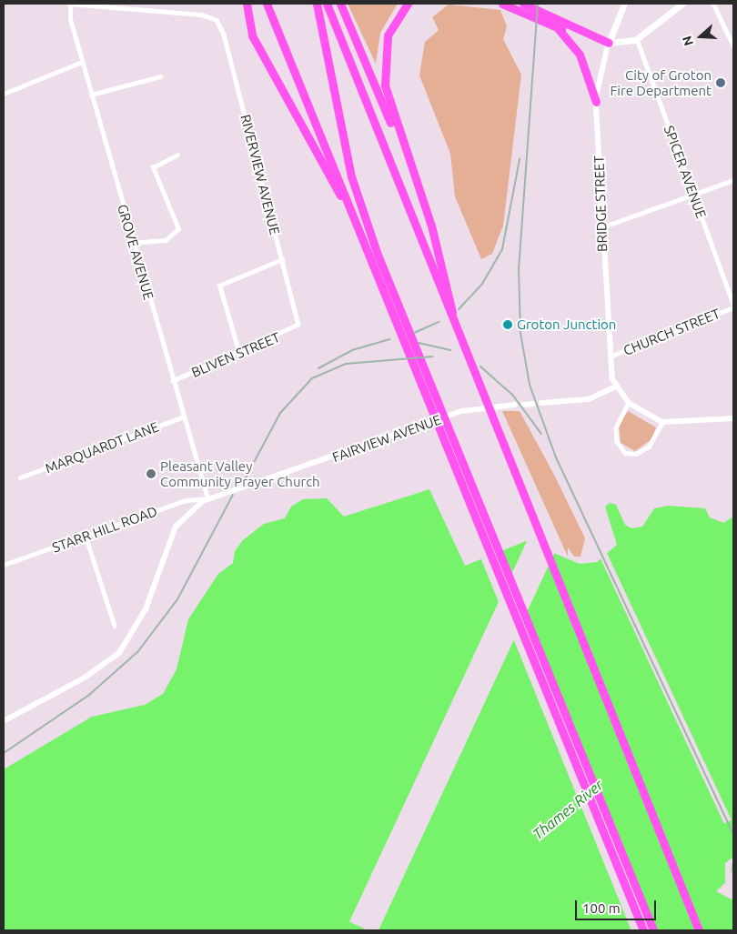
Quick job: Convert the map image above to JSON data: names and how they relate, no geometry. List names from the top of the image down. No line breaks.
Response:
{"streets":{"main road":["BRIDGE STREET"],"street":["SPICER AVENUE","RIVERVIEW AVENUE","GROVE AVENUE","CHURCH STREET","BLIVEN STREET","FAIRVIEW AVENUE","MARQUARDT LANE","STARR HILL ROAD"]},"crossings":[["RIVERVIEW AVENUE","BLIVEN STREET"],["BRIDGE STREET","CHURCH STREET"],["GROVE AVENUE","BLIVEN STREET"],["GROVE AVENUE","FAIRVIEW AVENUE"],["GROVE AVENUE","MARQUARDT LANE"],["GROVE AVENUE","STARR HILL ROAD"],["FAIRVIEW AVENUE","STARR HILL ROAD"]],"water":["Thames River"],"places":["City of Groton Fire Department","Groton Junction","Pleasant Valley Community Prayer Church"],"scale_bar":"100 m","north":"left"}
